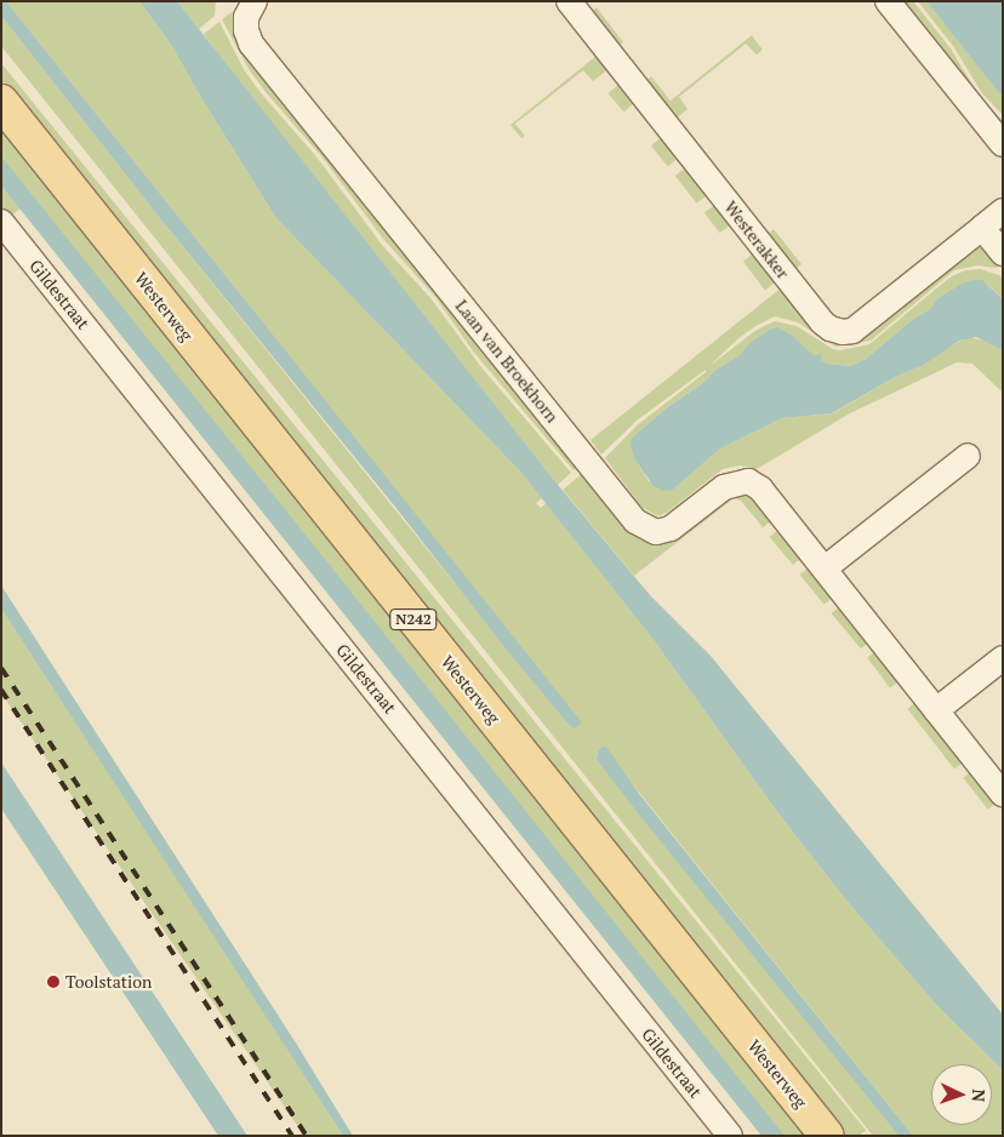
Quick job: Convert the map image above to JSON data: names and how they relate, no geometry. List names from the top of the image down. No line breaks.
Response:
{"streets":{"main road":["Westerweg","N242"],"street":["Westerakker","Gildestraat","Laan van Broekhorn"]},"places":["Toolstation"],"north":"right"}
